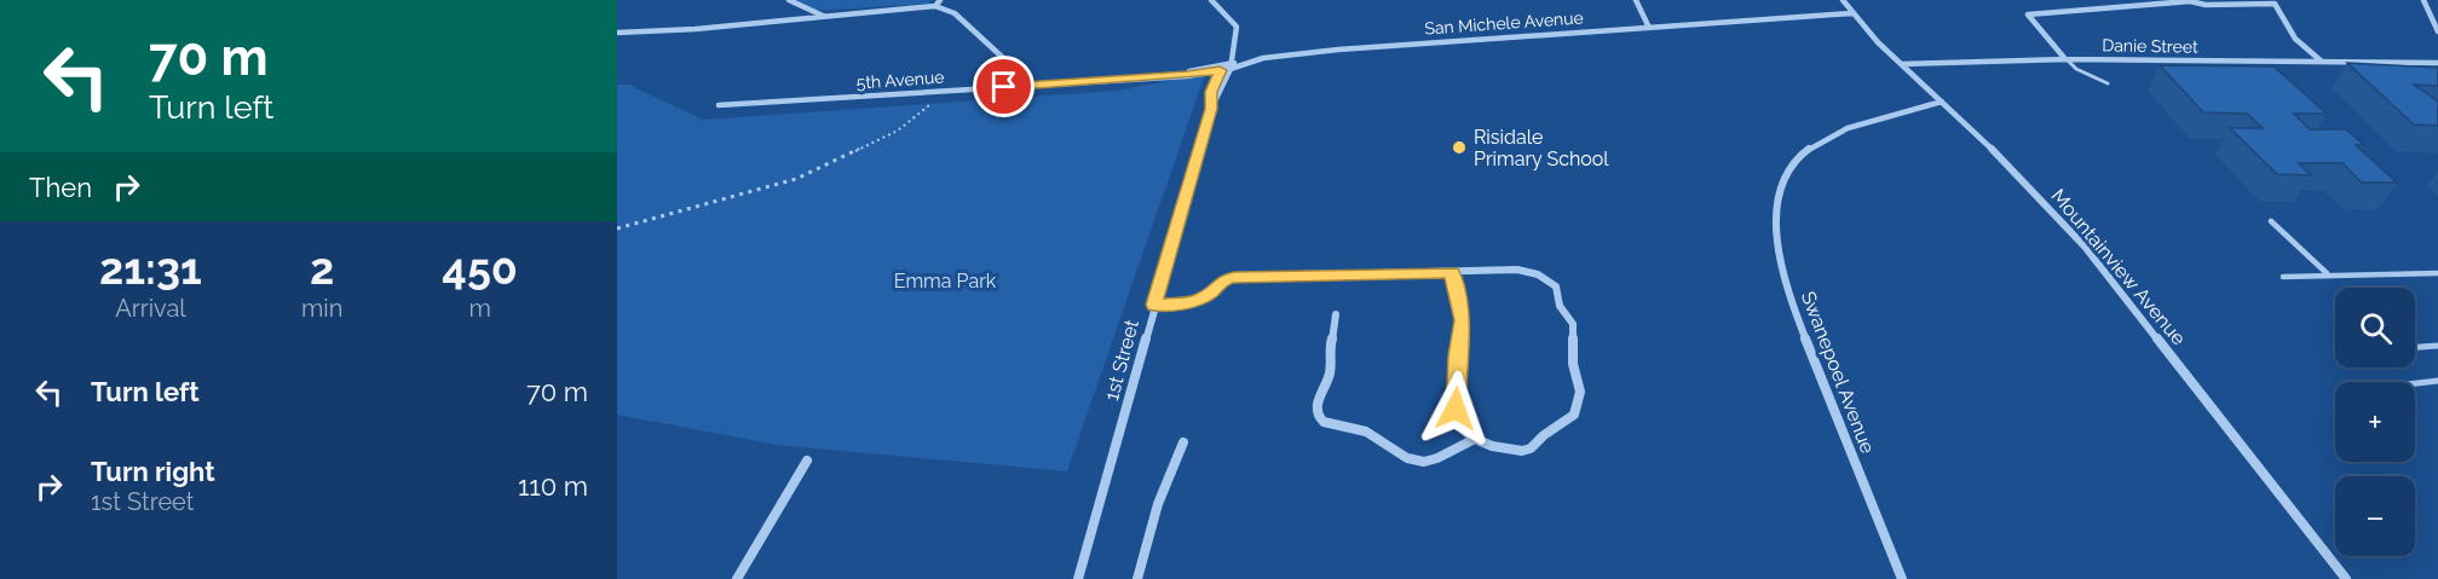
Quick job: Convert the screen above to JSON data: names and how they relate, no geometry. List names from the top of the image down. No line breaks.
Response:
{"streets":{"street":["San Michele Avenue","Danie Street","5th Avenue","Mountainview Avenue","1st Street","Swanepoel Avenue"]},"crossings":[["San Michele Avenue","5th Avenue"],["San Michele Avenue","Mountainview Avenue"],["San Michele Avenue","1st Street"],["Danie Street","Mountainview Avenue"],["Mountainview Avenue","Swanepoel Avenue"]],"parks":["Emma Park"],"places":["Risidale Primary School"],"page":{"turn":["70 m","Turn left"],"then":"Then","eta":["21:31","Arrival","2","min","450","m"],"map_buttons":["+","−"],"list":[{"name":"Turn left","value":"70 m"},{"name":"Turn right","note":"1st Street","value":"110 m"}]}}
